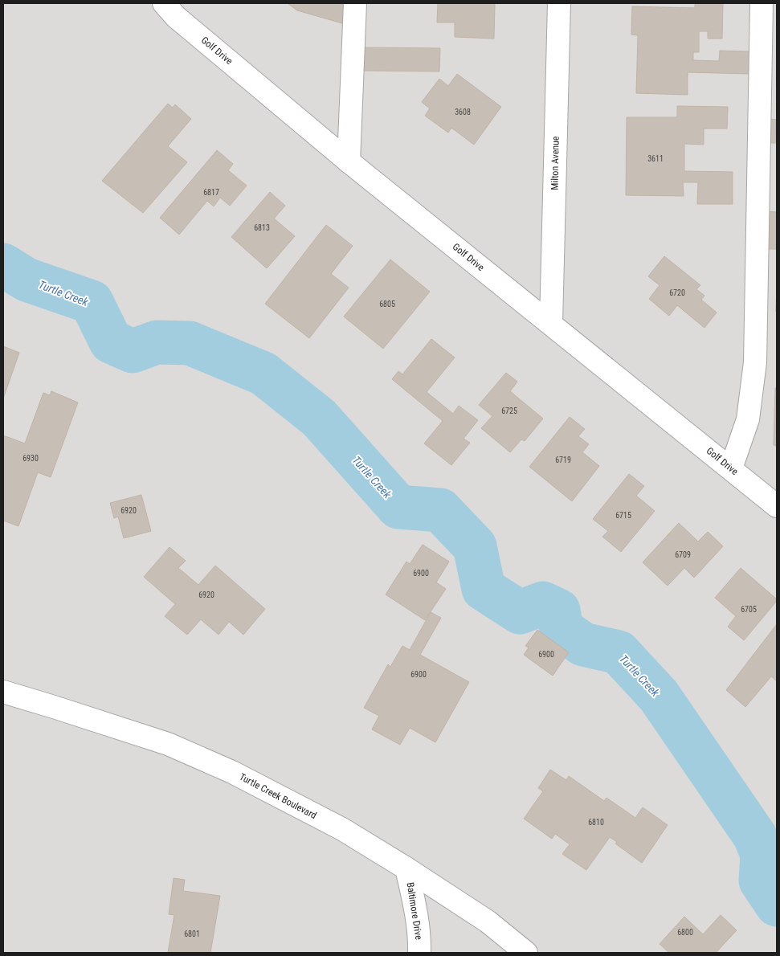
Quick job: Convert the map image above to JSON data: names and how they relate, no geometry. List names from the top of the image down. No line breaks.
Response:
{"streets":{"street":["Golf Drive","Milton Avenue","Turtle Creek Boulevard","Baltimore Drive"]},"crossings":[["Golf Drive","Milton Avenue"],["Turtle Creek Boulevard","Baltimore Drive"]],"water":["Turtle Creek"],"house_numbers":["3608","3611","6817","6813","6720","6805","6725","6930","6719","6920","6715","6709","6900","6920","6705","6900","6900","6810","6800","6801"]}
